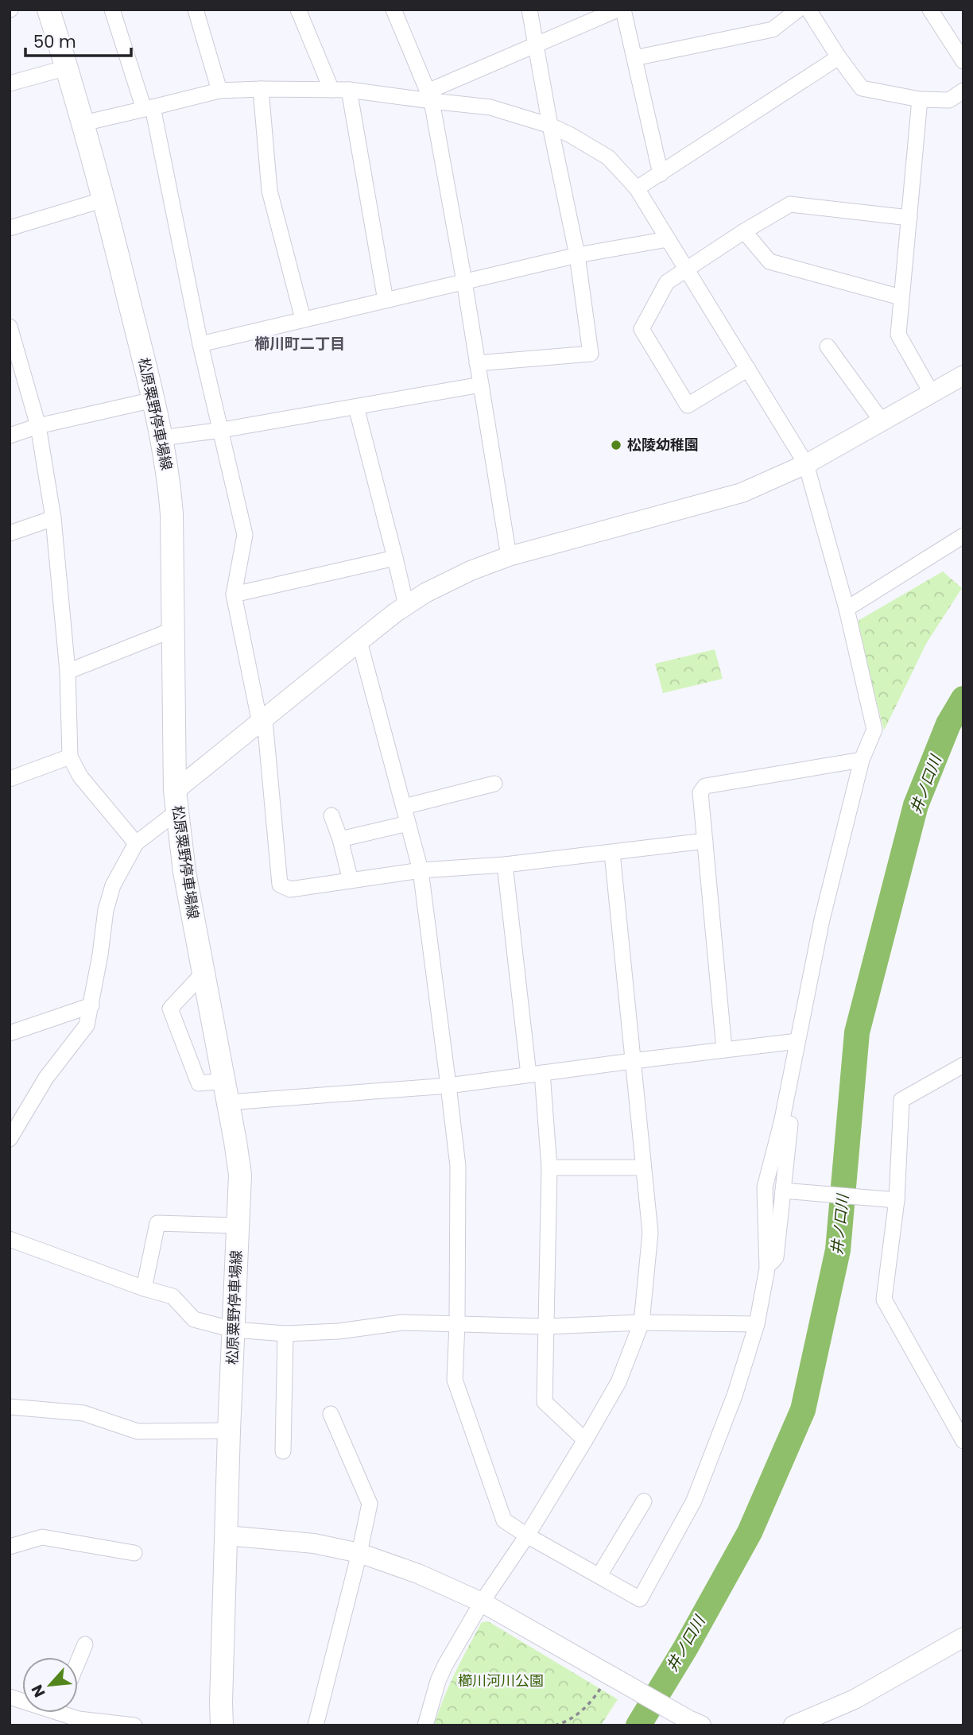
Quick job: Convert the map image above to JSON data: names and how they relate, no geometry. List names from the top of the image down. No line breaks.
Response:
{"streets":{"main road":["松原粟野停車場線"]},"districts":["櫛川町二丁目"],"water":["井ノ口川"],"parks":["櫛川河川公園"],"places":["松陵幼稚園"],"scale_bar":"50 m","north":"bottom left"}
